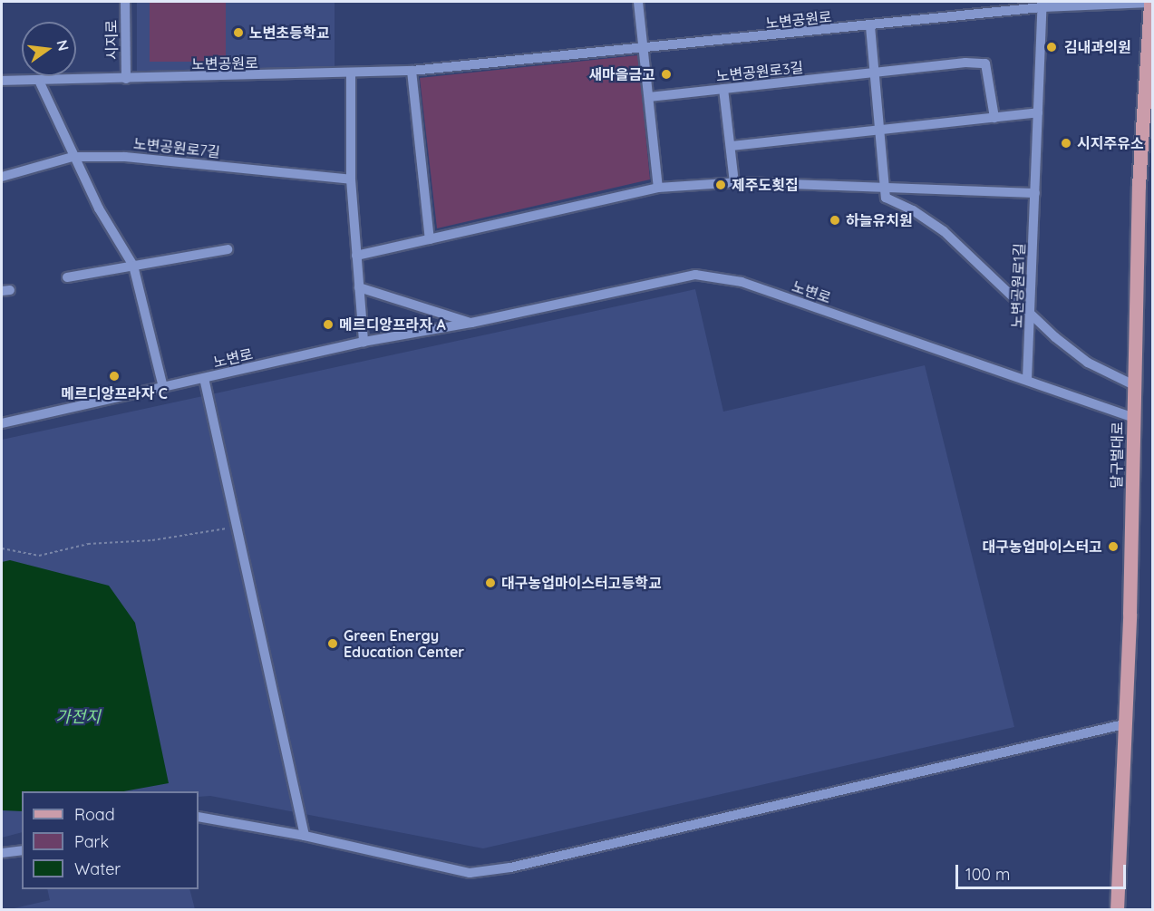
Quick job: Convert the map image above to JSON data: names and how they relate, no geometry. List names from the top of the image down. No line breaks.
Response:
{"streets":{"main road":["달구벌대로"],"street":["노변공원로","시지로","노변공원로3길","노변공원로7길","노변공원로1길","노변로"]},"crossings":[["노변공원로","시지로"],["노변공원로","노변공원로1길"],["노변공원로","달구벌대로"],["노변공원로1길","노변로"],["노변로","달구벌대로"]],"water":["가전지"],"places":["노변초등학교","김내과의원","새마을금고","시지주유소","제주도횟집","하늘유치원","메르디앙프라자 A","메르디앙프라자 C","대구농업마이스터고","대구농업마이스터고등학교","Green Energy Education Center"],"legend":["Road","Park","Water"],"scale_bar":"100 m","north":"right"}
